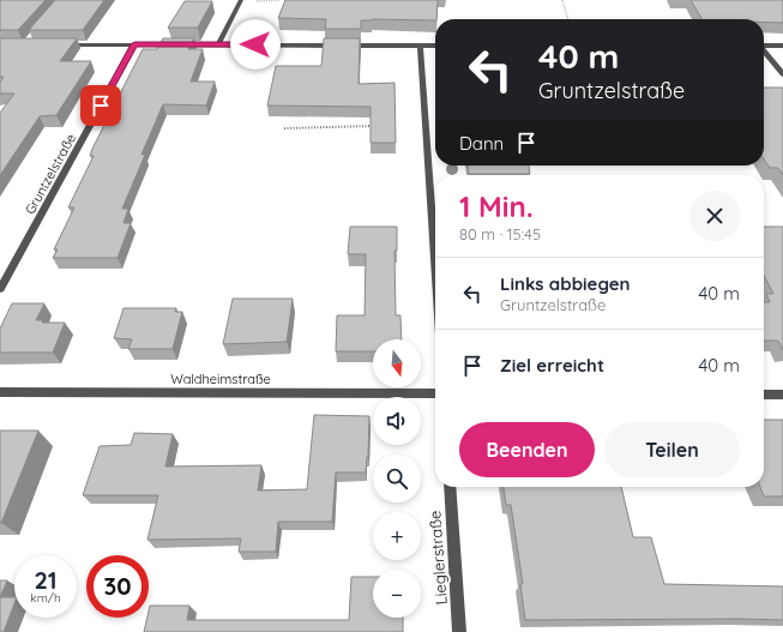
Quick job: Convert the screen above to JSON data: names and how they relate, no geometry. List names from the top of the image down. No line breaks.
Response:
{"streets":{"street":["Gruntzelstraße","Waldheimstraße","Lieglerstraße"]},"north":"bottom","page":{"turn":["40 m","Gruntzelstraße"],"then":"Dann","heading":["1 Min.","80 m · 15:45"],"list":[{"name":"Links abbiegen","note":"Gruntzelstraße","value":"40 m"},{"name":"Ziel erreicht","value":"40 m"}],"map_buttons":["+","−"],"buttons":["Beenden","Teilen"],"speed":"21 km/h","limit":"30"}}
